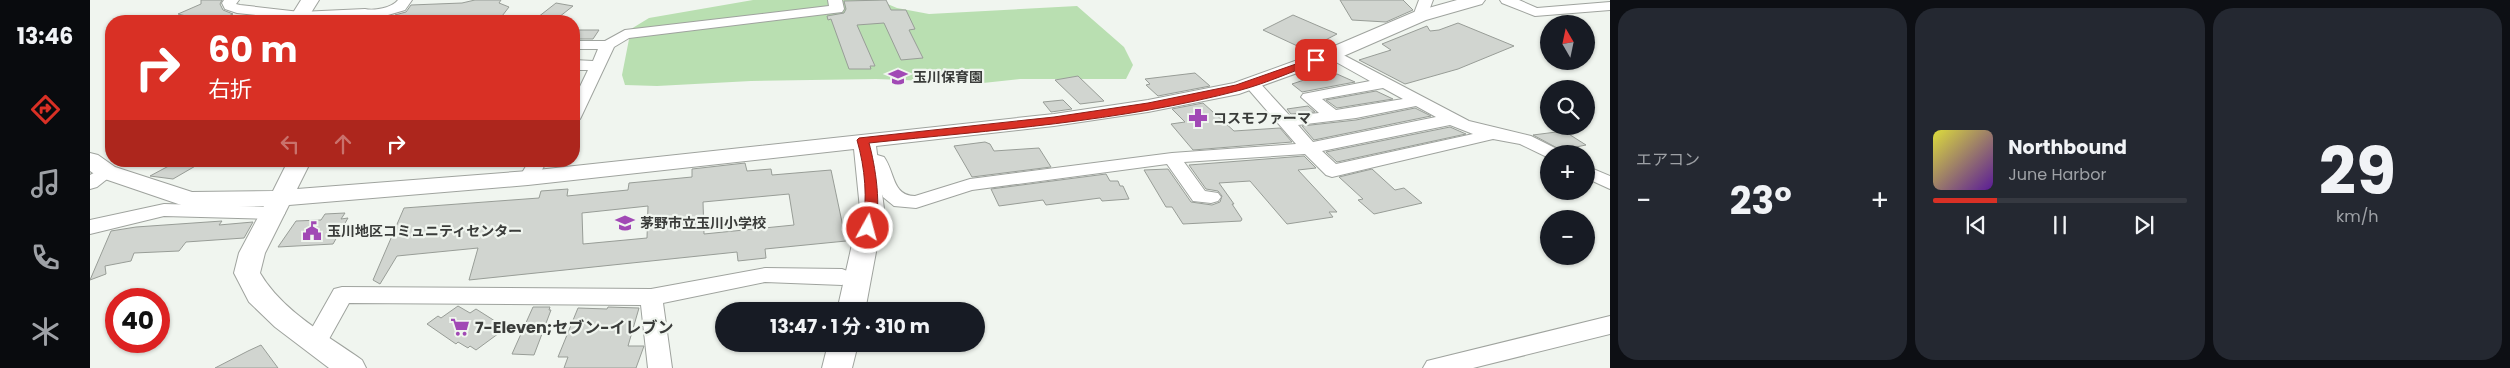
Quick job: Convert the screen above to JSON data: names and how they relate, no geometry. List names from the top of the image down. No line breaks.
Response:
{"places":{"school or university":["玉川保育園","茅野市立玉川小学校"],"pharmacy":["コスモファーマ"],"public building":["玉川地区コミュニティセンター"],"supermarket":["7-Eleven;セブン-イレブン"]},"north":"top","page":{"tabs":"13:46","tile":["エアコン",["29","km/h"]],"map_buttons":["+","−"],"turn":["60 m","右折"],"song":["Northbound","June Harbor"],"heat":["−","23°","+"],"limit":"40","trip":"13:47 · 1 分 · 310 m"}}
